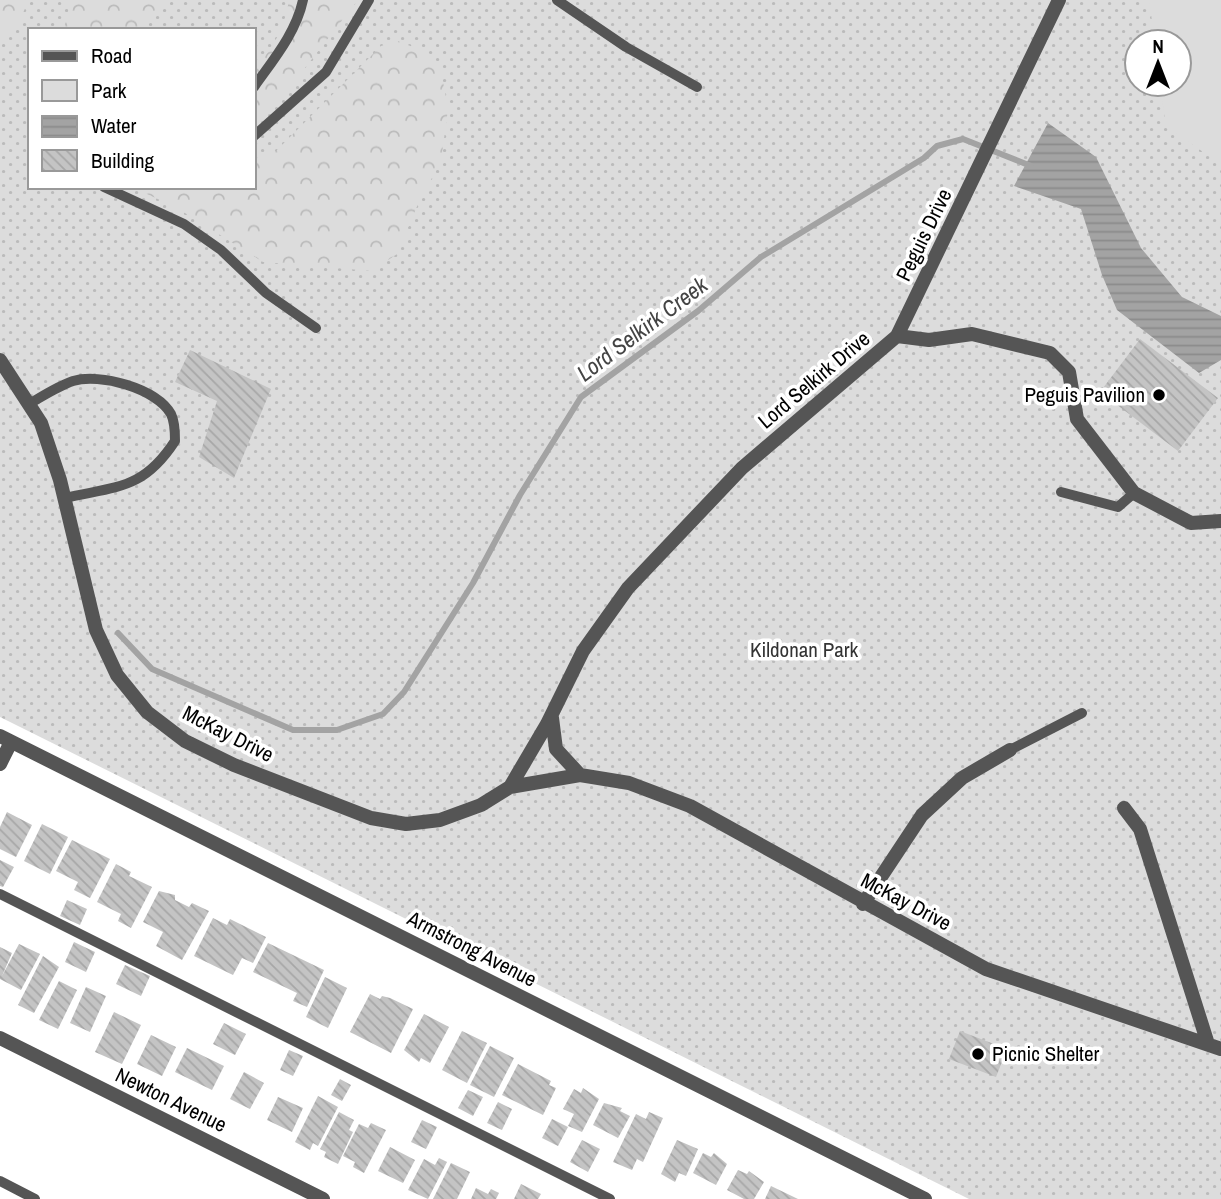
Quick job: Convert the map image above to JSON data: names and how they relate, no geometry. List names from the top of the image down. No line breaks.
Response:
{"streets":{"street":["Peguis Drive","Lord Selkirk Drive","McKay Drive","Armstrong Avenue","Newton Avenue"]},"crossings":[["Peguis Drive","Lord Selkirk Drive"],["Lord Selkirk Drive","McKay Drive"]],"water":["Lord Selkirk Creek"],"parks":["Kildonan Park"],"places":["Peguis Pavilion","Picnic Shelter"],"legend":["Road","Park","Water","Building"],"north":"top"}
